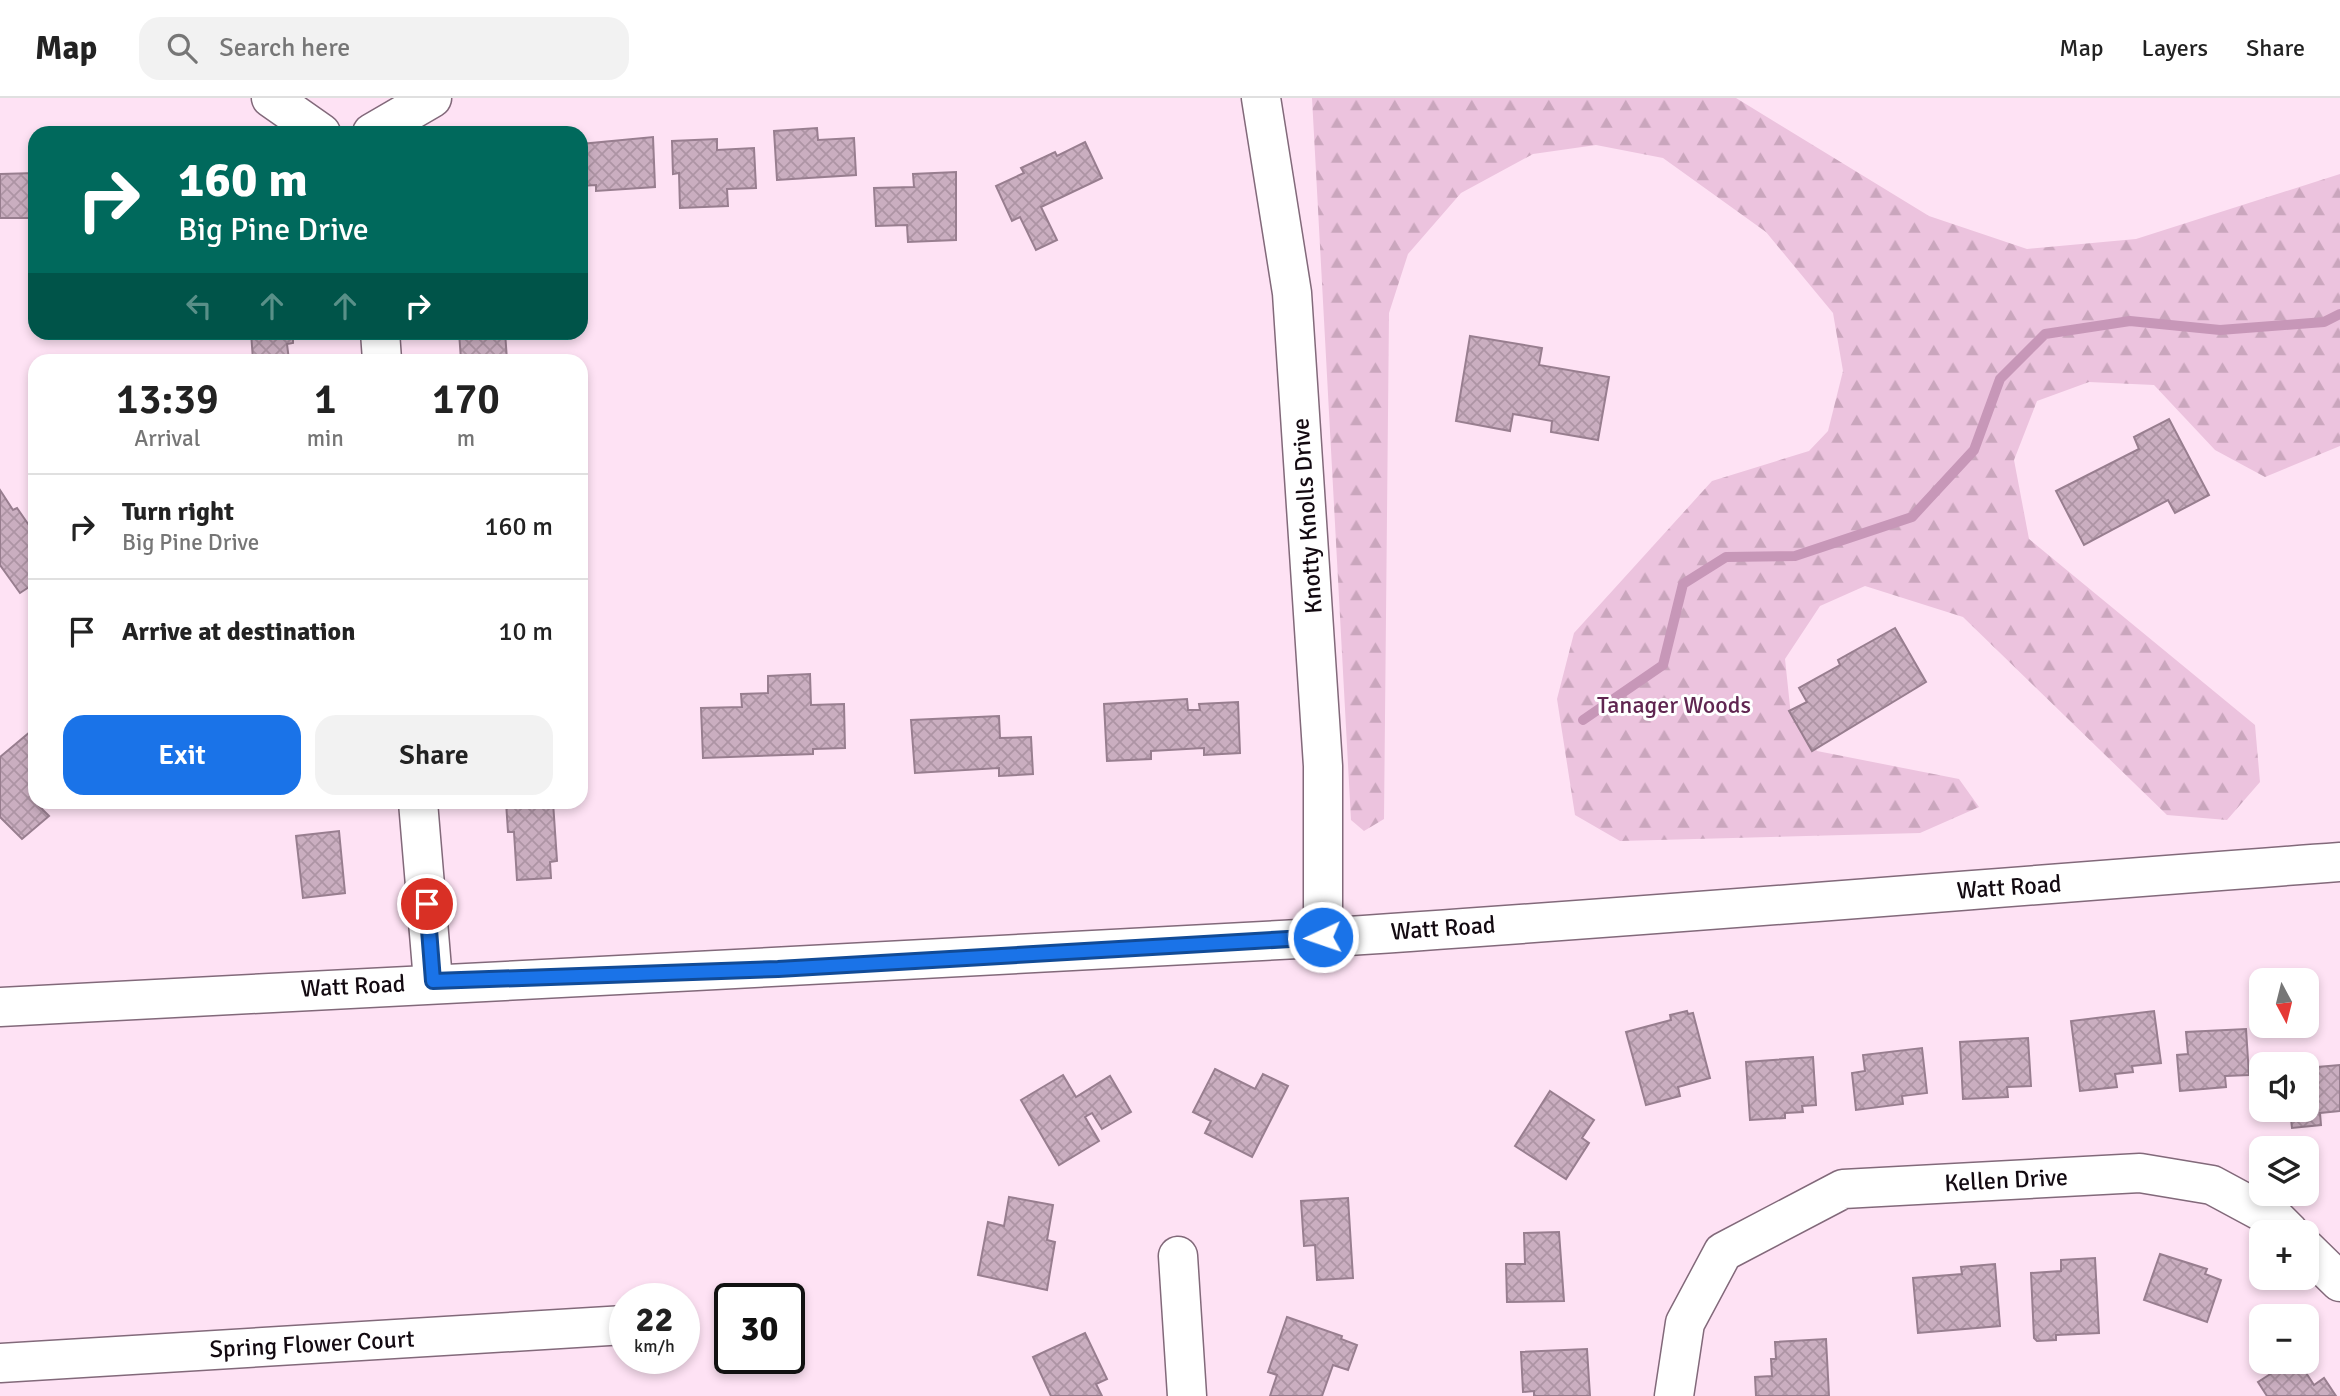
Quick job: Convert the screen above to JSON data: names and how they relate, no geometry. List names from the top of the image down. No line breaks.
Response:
{"streets":{"street":["Knotty Knolls Drive","Watt Road","Kellen Drive","Spring Flower Court"]},"crossings":[["Knotty Knolls Drive","Watt Road"]],"parks":["Tanager Woods"],"north":"bottom","page":{"header":"Map","search":"Search here","nav":["Map","Layers","Share"],"turn":["160 m","Big Pine Drive"],"eta":["13:39","Arrival","1","min","170","m"],"list":[{"name":"Turn right","note":"Big Pine Drive","value":"160 m"},{"name":"Arrive at destination","value":"10 m"}],"buttons":["Exit","Share"],"map_buttons":["+","−"],"speed":"22 km/h","limit":"30"}}
